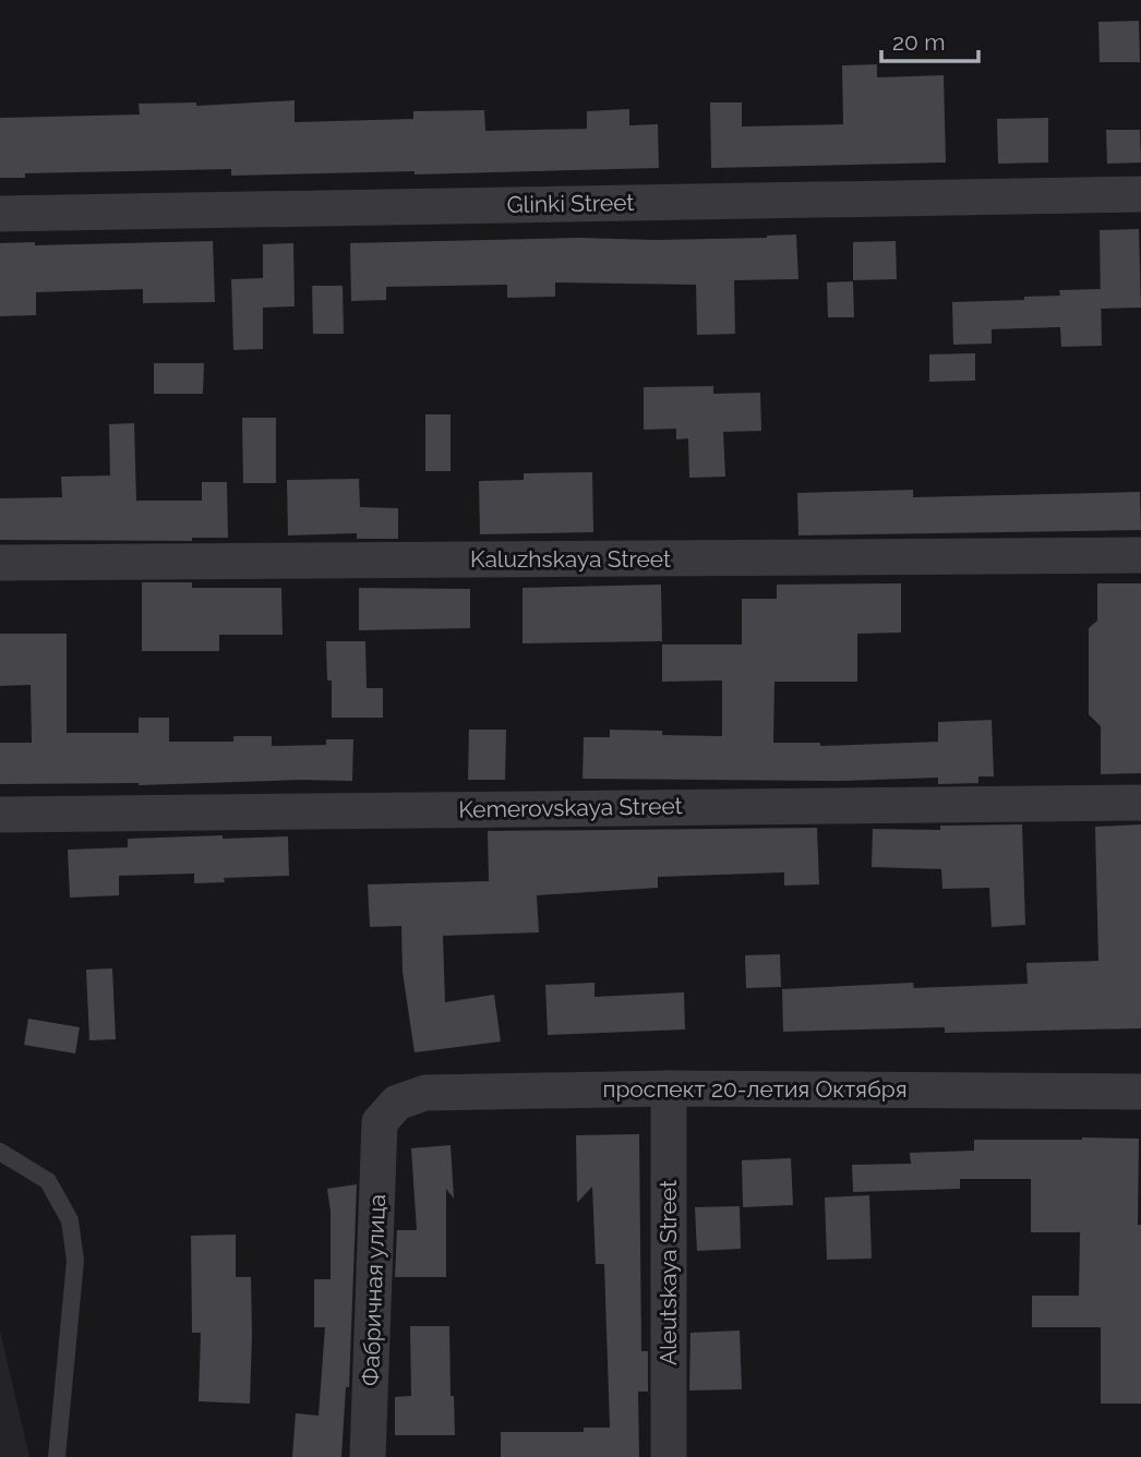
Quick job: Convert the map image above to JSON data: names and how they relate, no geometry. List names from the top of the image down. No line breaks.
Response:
{"streets":{"street":["Glinki Street","Kaluzhskaya Street","Kemerovskaya Street","проспект 20-летия Октября","Aleutskaya Street","Фабричная улица"]},"crossings":[["проспект 20-летия Октября","Aleutskaya Street"],["проспект 20-летия Октября","Фабричная улица"]],"scale_bar":"20 m"}
